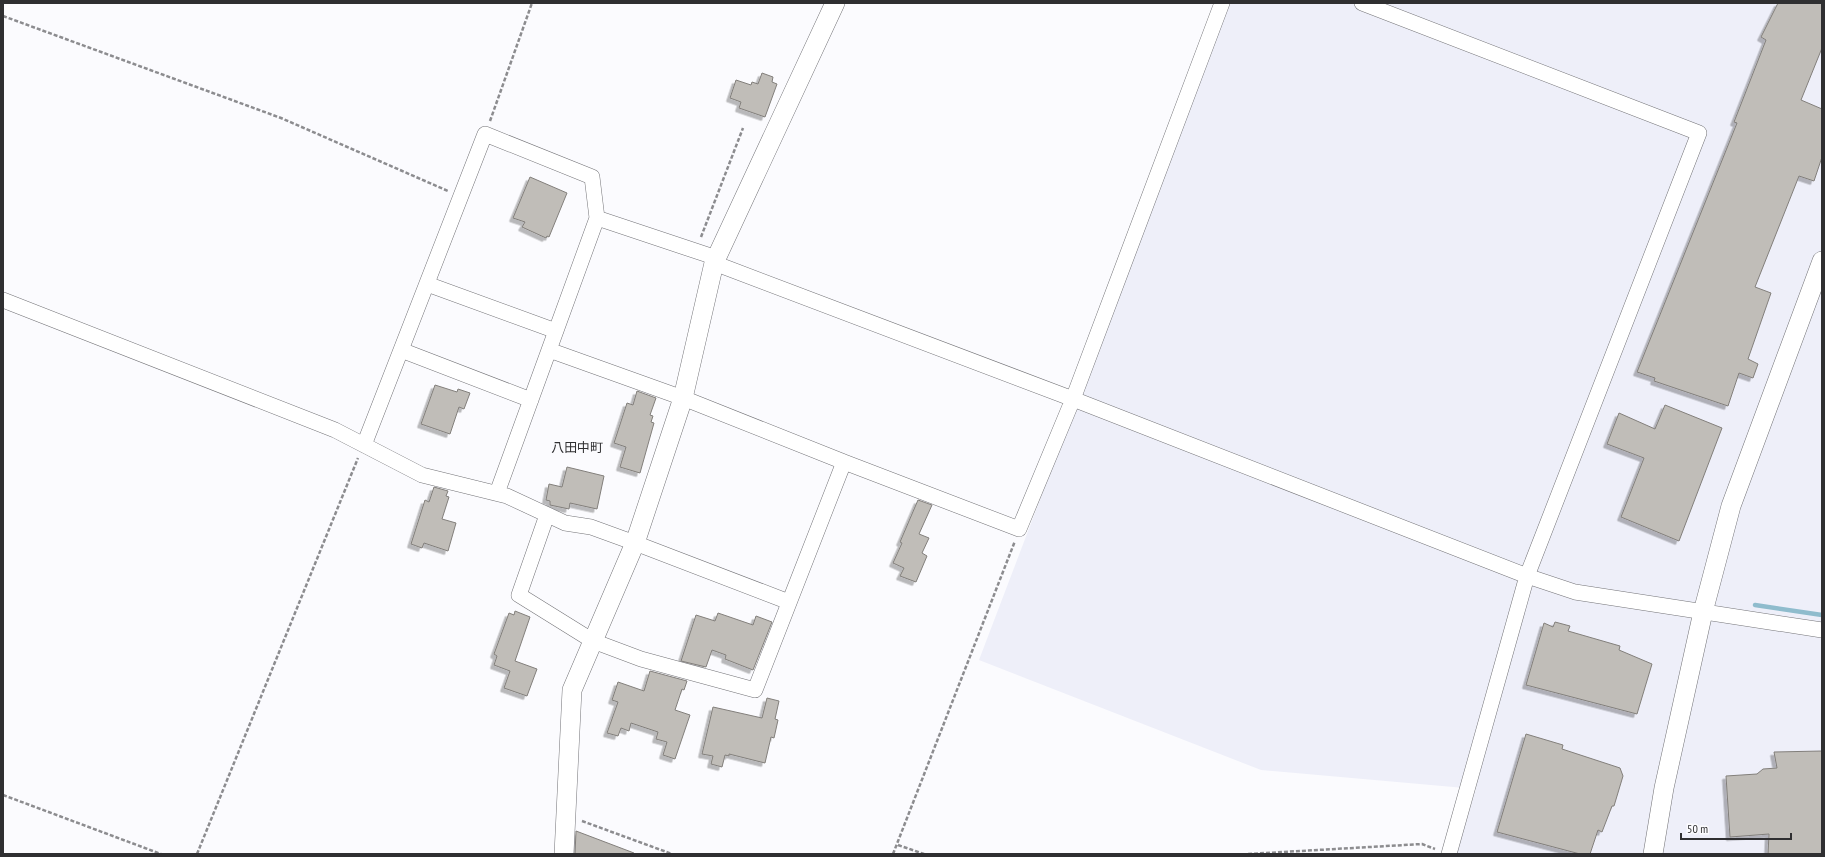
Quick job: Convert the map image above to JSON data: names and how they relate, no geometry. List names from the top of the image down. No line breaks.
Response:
{"districts":["八田中町"],"scale_bar":"50 m"}
